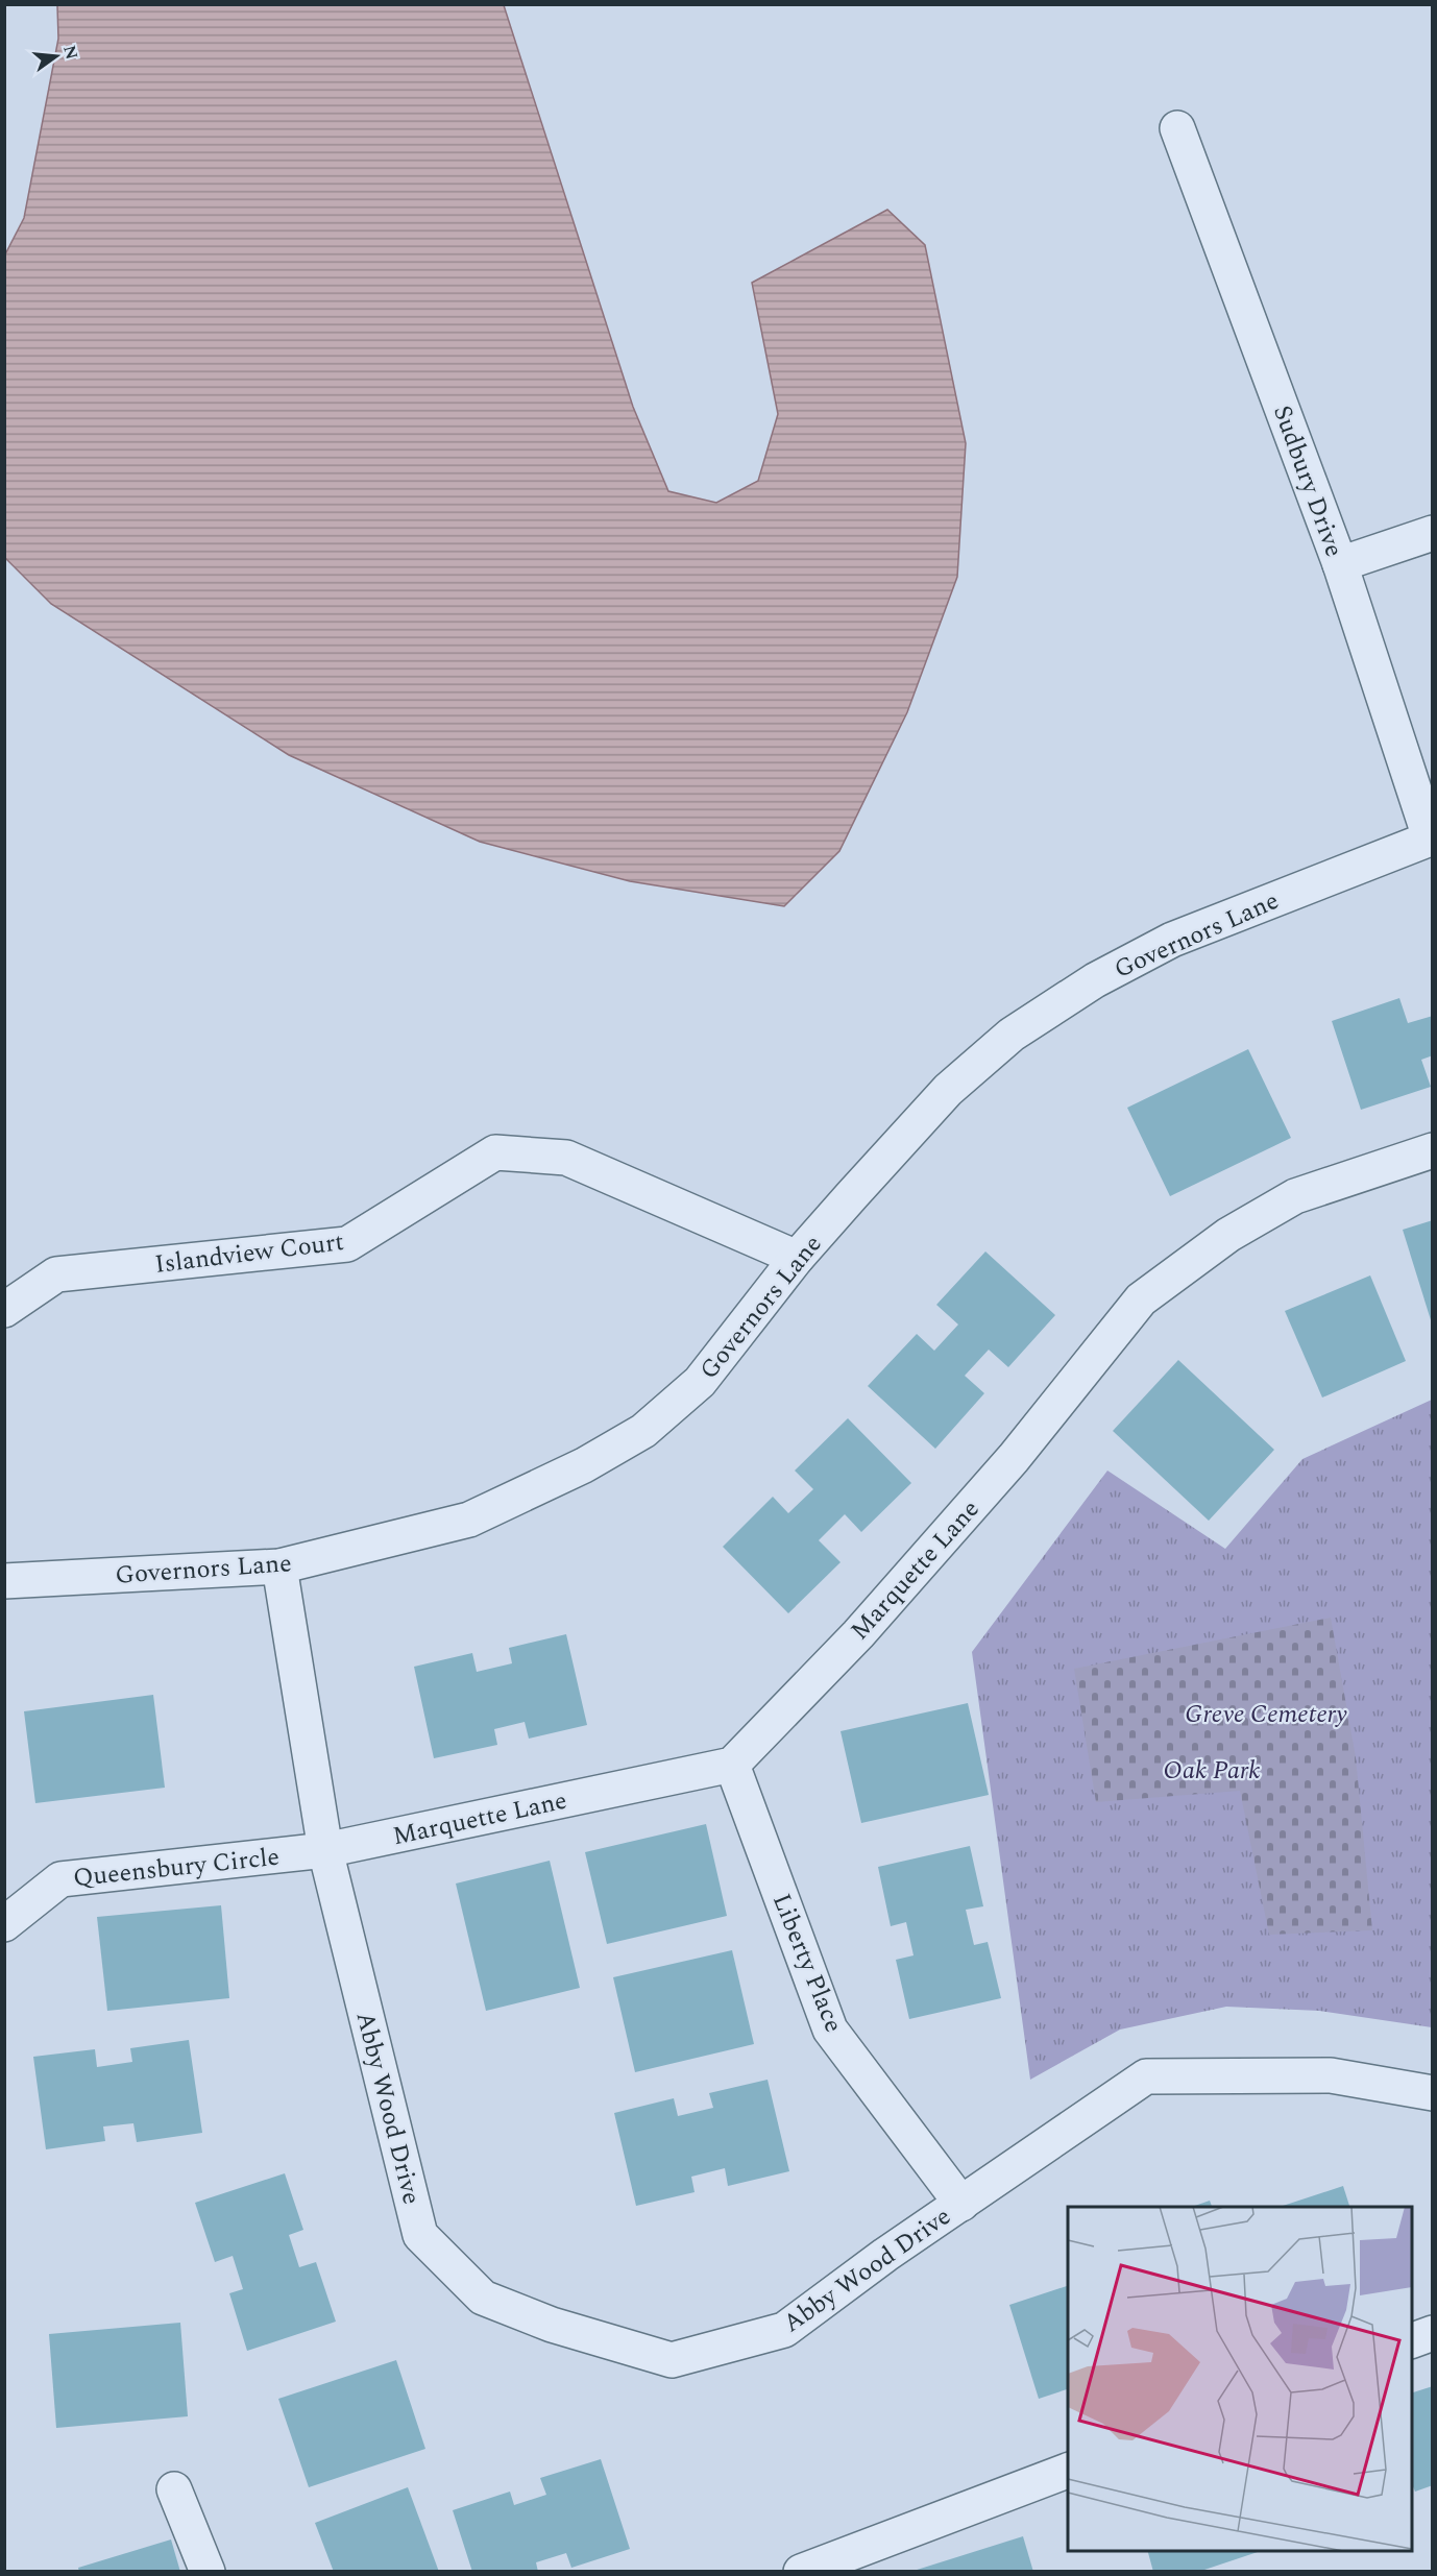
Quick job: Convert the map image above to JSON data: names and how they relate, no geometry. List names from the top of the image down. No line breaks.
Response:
{"streets":{"street":["Sudbury Drive","Governors Lane","Islandview Court","Marquette Lane","Queensbury Circle","Liberty Place","Abby Wood Drive"]},"crossings":[["Sudbury Drive","Governors Lane"],["Governors Lane","Islandview Court"],["Governors Lane","Abby Wood Drive"],["Marquette Lane","Queensbury Circle"],["Marquette Lane","Liberty Place"],["Marquette Lane","Abby Wood Drive"],["Queensbury Circle","Abby Wood Drive"],["Liberty Place","Abby Wood Drive"]],"parks":["Greve Cemetery","Oak Park"],"north":"right"}
